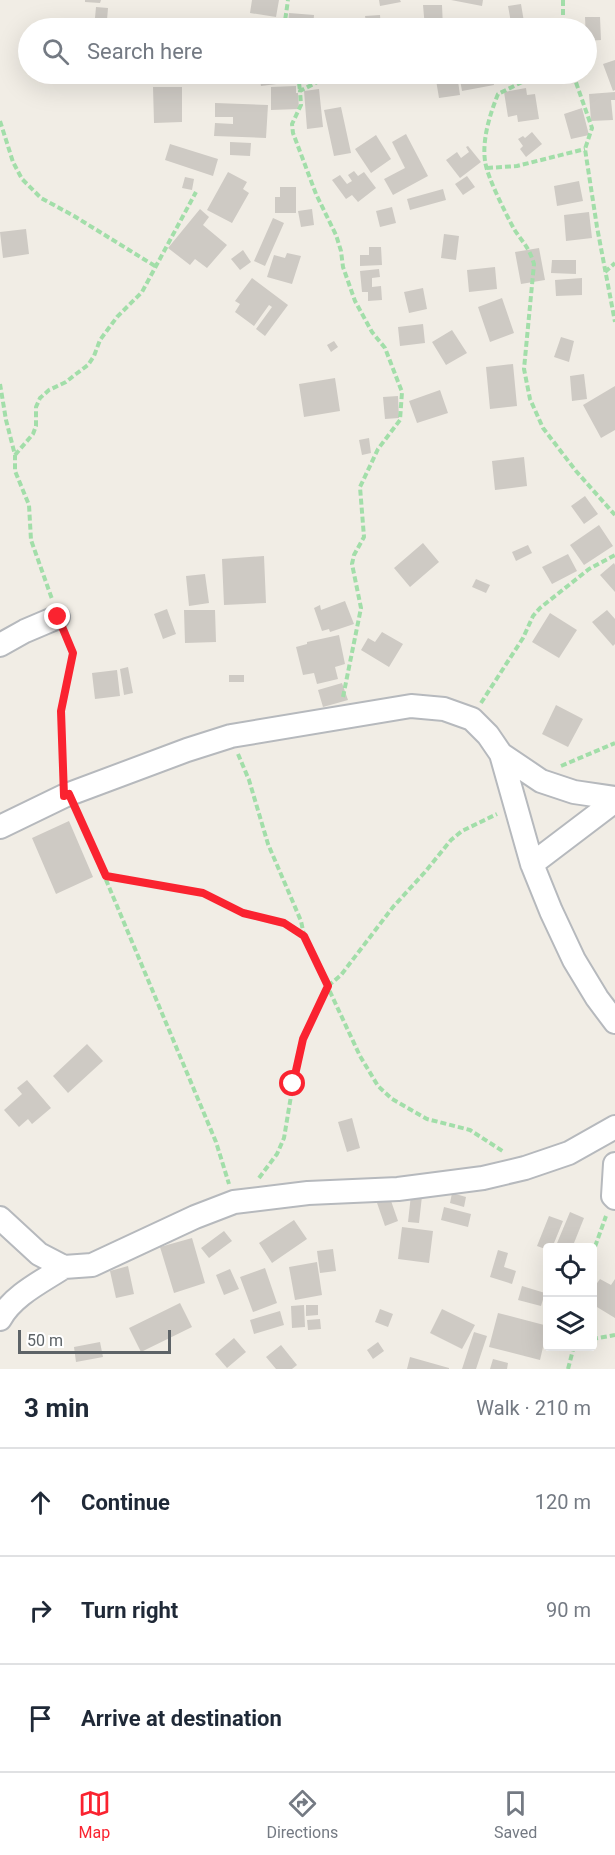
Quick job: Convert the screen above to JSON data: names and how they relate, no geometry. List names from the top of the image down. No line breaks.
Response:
{"scale_bar":"50 m","page":{"search":"Search here","scale":"50 m","heading":["3 min","Walk · 210 m"],"list":[["Continue","120 m"],["Turn right","90 m"],"Arrive at destination"],"nav":["Map","Directions","Saved"]}}
